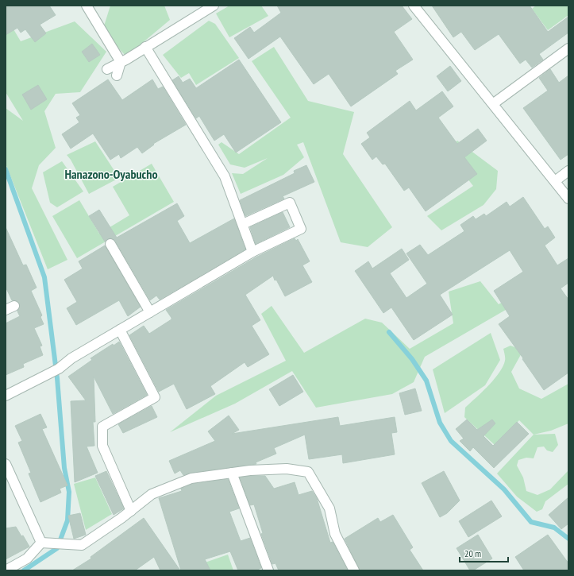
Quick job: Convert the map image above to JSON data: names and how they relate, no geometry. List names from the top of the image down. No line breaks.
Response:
{"districts":["Hanazono-Oyabucho"],"scale_bar":"20 m"}
